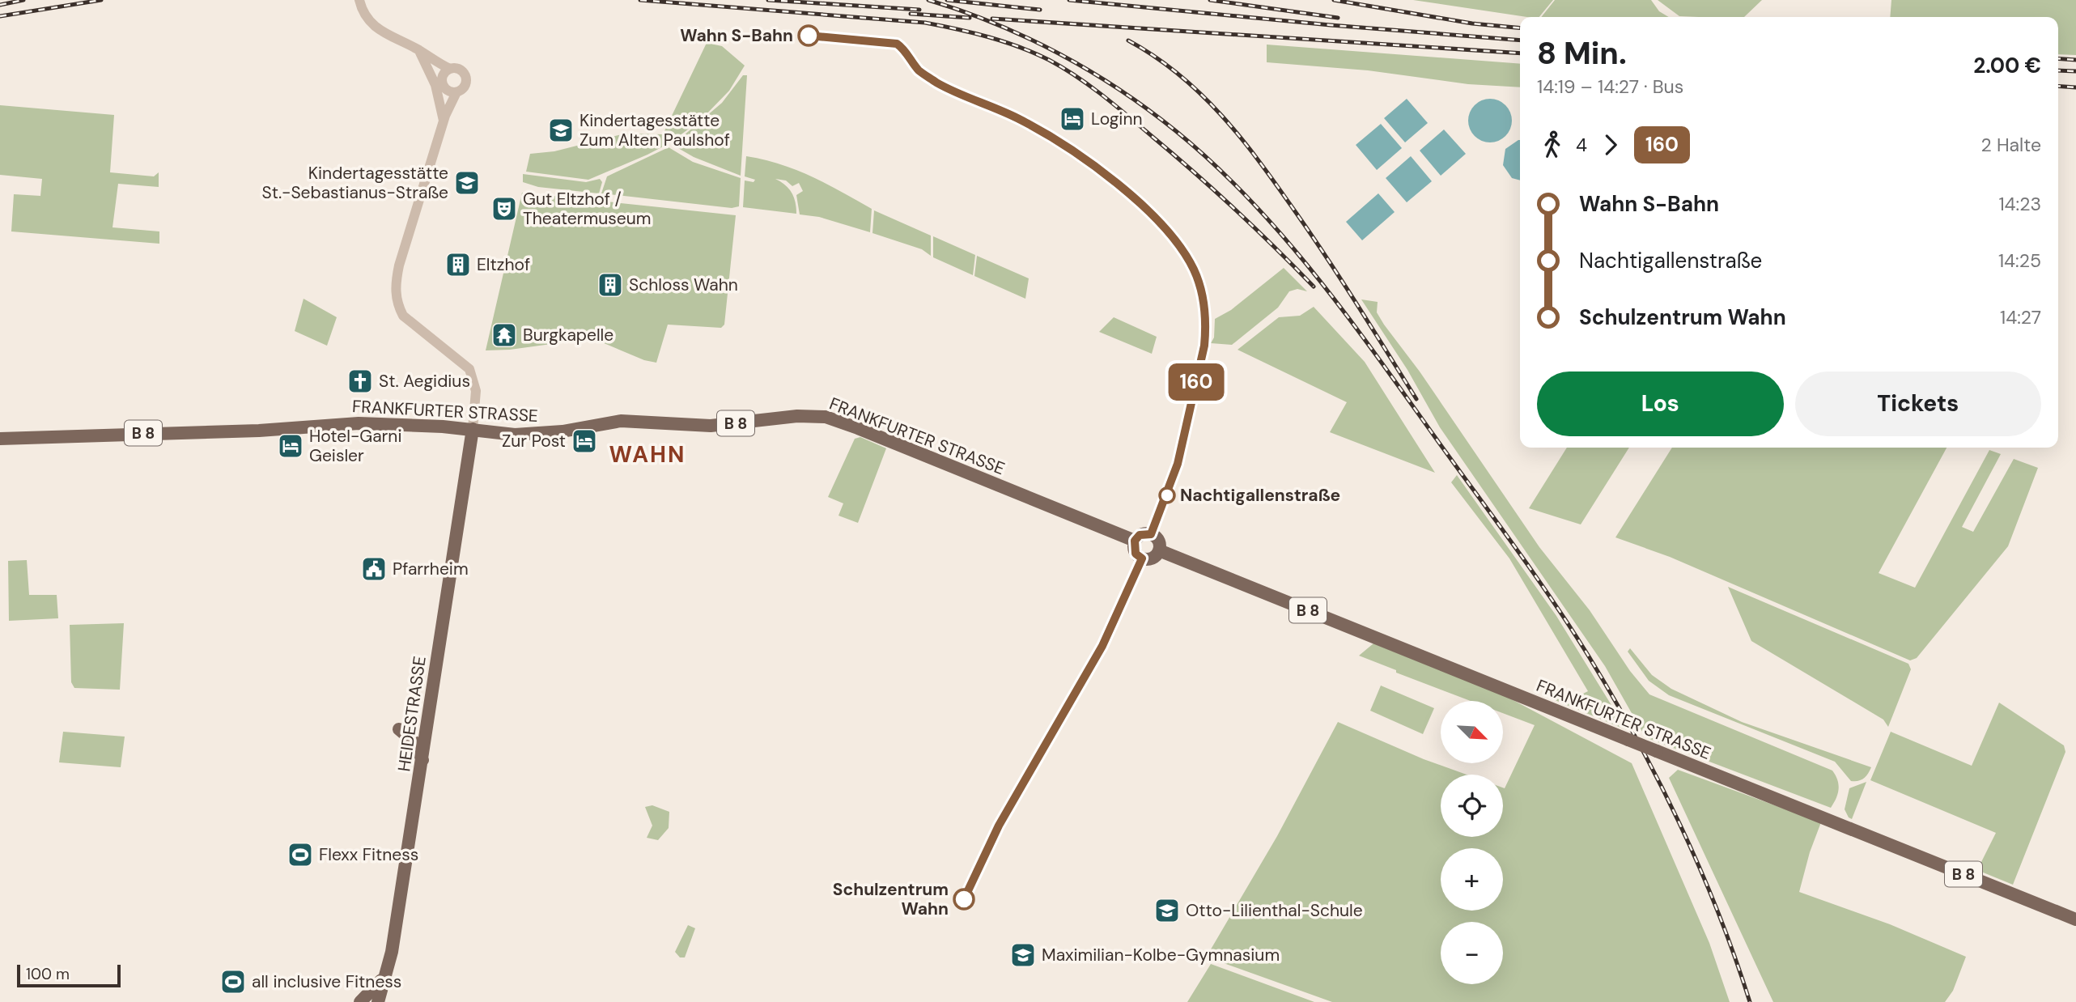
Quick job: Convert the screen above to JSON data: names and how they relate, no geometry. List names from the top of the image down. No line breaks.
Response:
{"streets":{"main road":["FRANKFURTER STRASSE","B 8","HEIDESTRASSE"]},"crossings":[["FRANKFURTER STRASSE","B 8"],["FRANKFURTER STRASSE","HEIDESTRASSE"]],"districts":["WAHN"],"places":{"other":["Wahn S-Bahn","Nachtigallenstraße","Schulzentrum Wahn"],"hotel":["Loginn","Zur Post","Hotel-Garni Geisler"],"school or university":["Kindertagesstätte Zum Alten Paulshof","Kindertagesstätte St.-Sebastianus-Straße","Otto-Lilienthal-Schule","Maximilian-Kolbe-Gymnasium"],"theatre":["Gut Eltzhof / Theatermuseum"],"building":["Eltzhof","Schloss Wahn"],"temple":["Burgkapelle"],"church":["St. Aegidius"],"public building":["Pfarrheim"],"sports":["Flexx Fitness","all inclusive Fitness"]},"lines":["bus line 160"],"scale_bar":"100 m","north":"bottom right","page":{"on_map":"160","heading":["8 Min.","14:19 – 14:27 · Bus","2.00 €"],"legs":["4","160","2 Halte"],"list":[{"name":"Wahn S-Bahn","value":"14:23"},{"name":"Nachtigallenstraße","value":"14:25"},{"name":"Schulzentrum Wahn","value":"14:27"}],"buttons":["Los","Tickets"],"map_buttons":["+","−"],"scale":"100 m"}}
